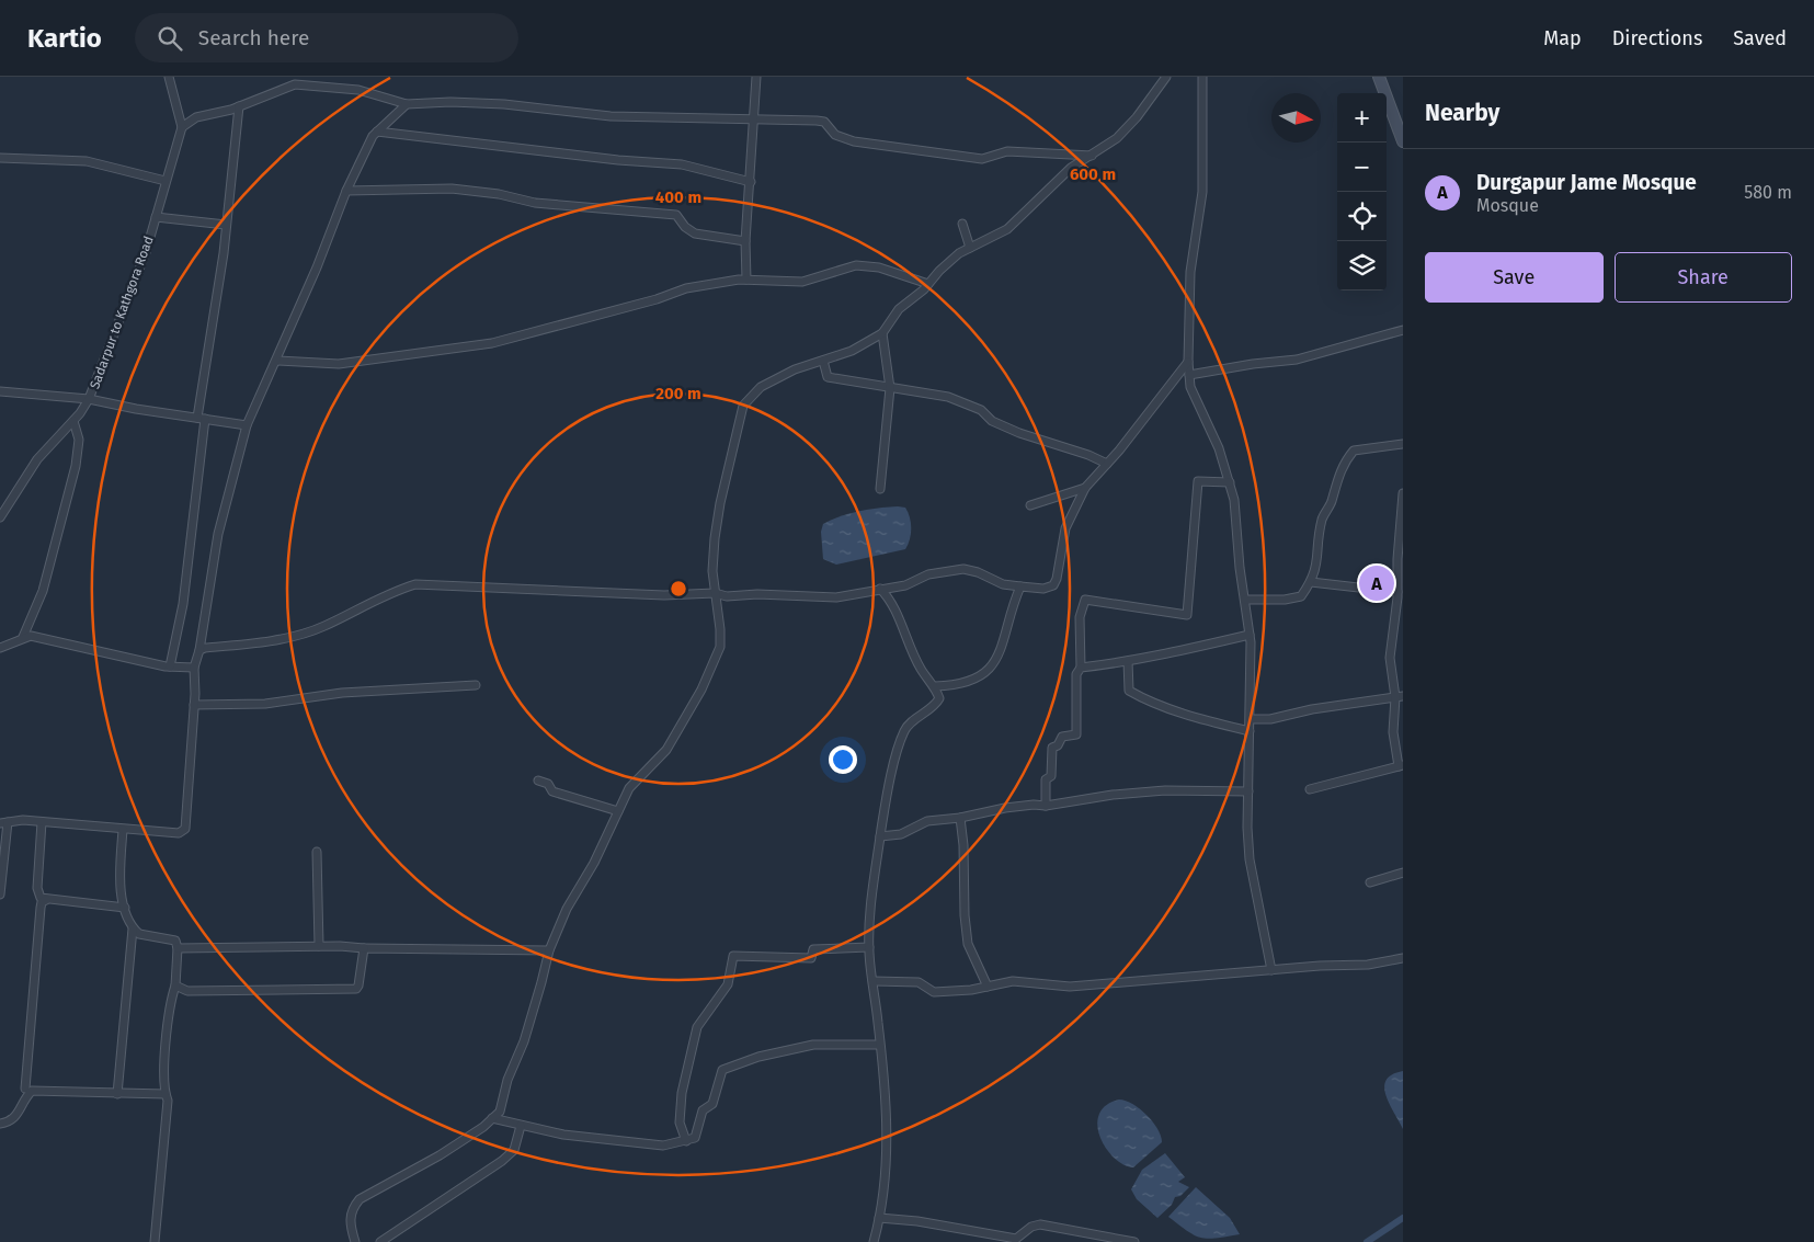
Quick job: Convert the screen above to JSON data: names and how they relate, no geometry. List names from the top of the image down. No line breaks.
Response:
{"streets":{"street":["Sadarpur to Kathgora Road"]},"north":"right","page":{"header":"Kartio","search":"Search here","nav":["Map","Directions","Saved"],"heading":"Nearby","map_buttons":["+","−"],"list":[{"mark":"A","name":"Durgapur Jame Mosque","note":"Mosque","value":"580 m"}],"buttons":["Save","Share"],"pins":"A"},"rings":["600 m","400 m","200 m"]}
